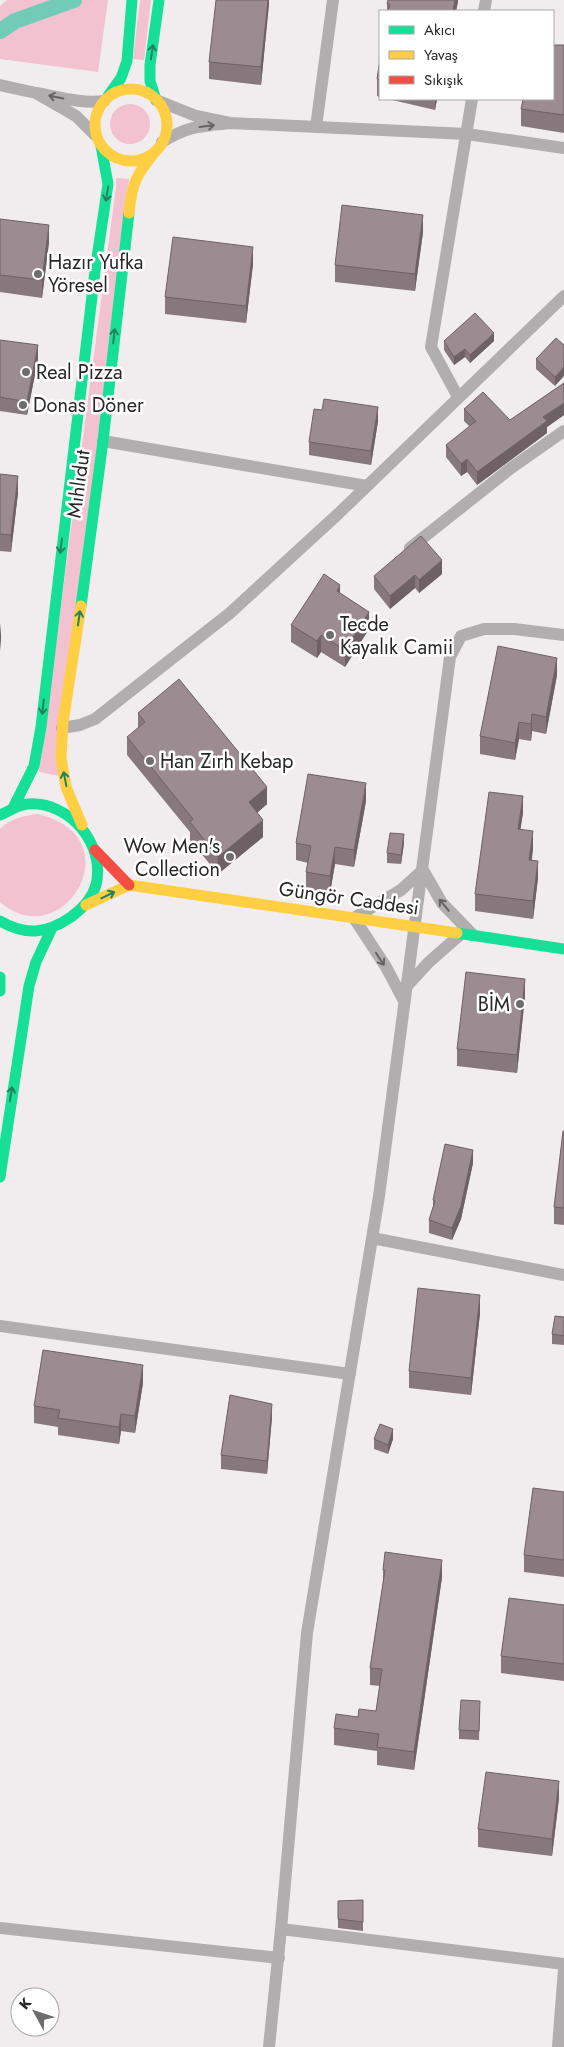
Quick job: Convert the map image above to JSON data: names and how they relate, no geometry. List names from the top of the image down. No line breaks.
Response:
{"streets":{"main road":["Mıhlıdut","Güngör Caddesi"]},"places":["Hazır Yufka Yöresel","Real Pizza","Donas Döner","Tecde Kayalık Camii","Han Zırh Kebap","Wow Men's Collection","BİM"],"legend":["Akıcı","Yavaş","Sıkışık"],"north":"top left"}
